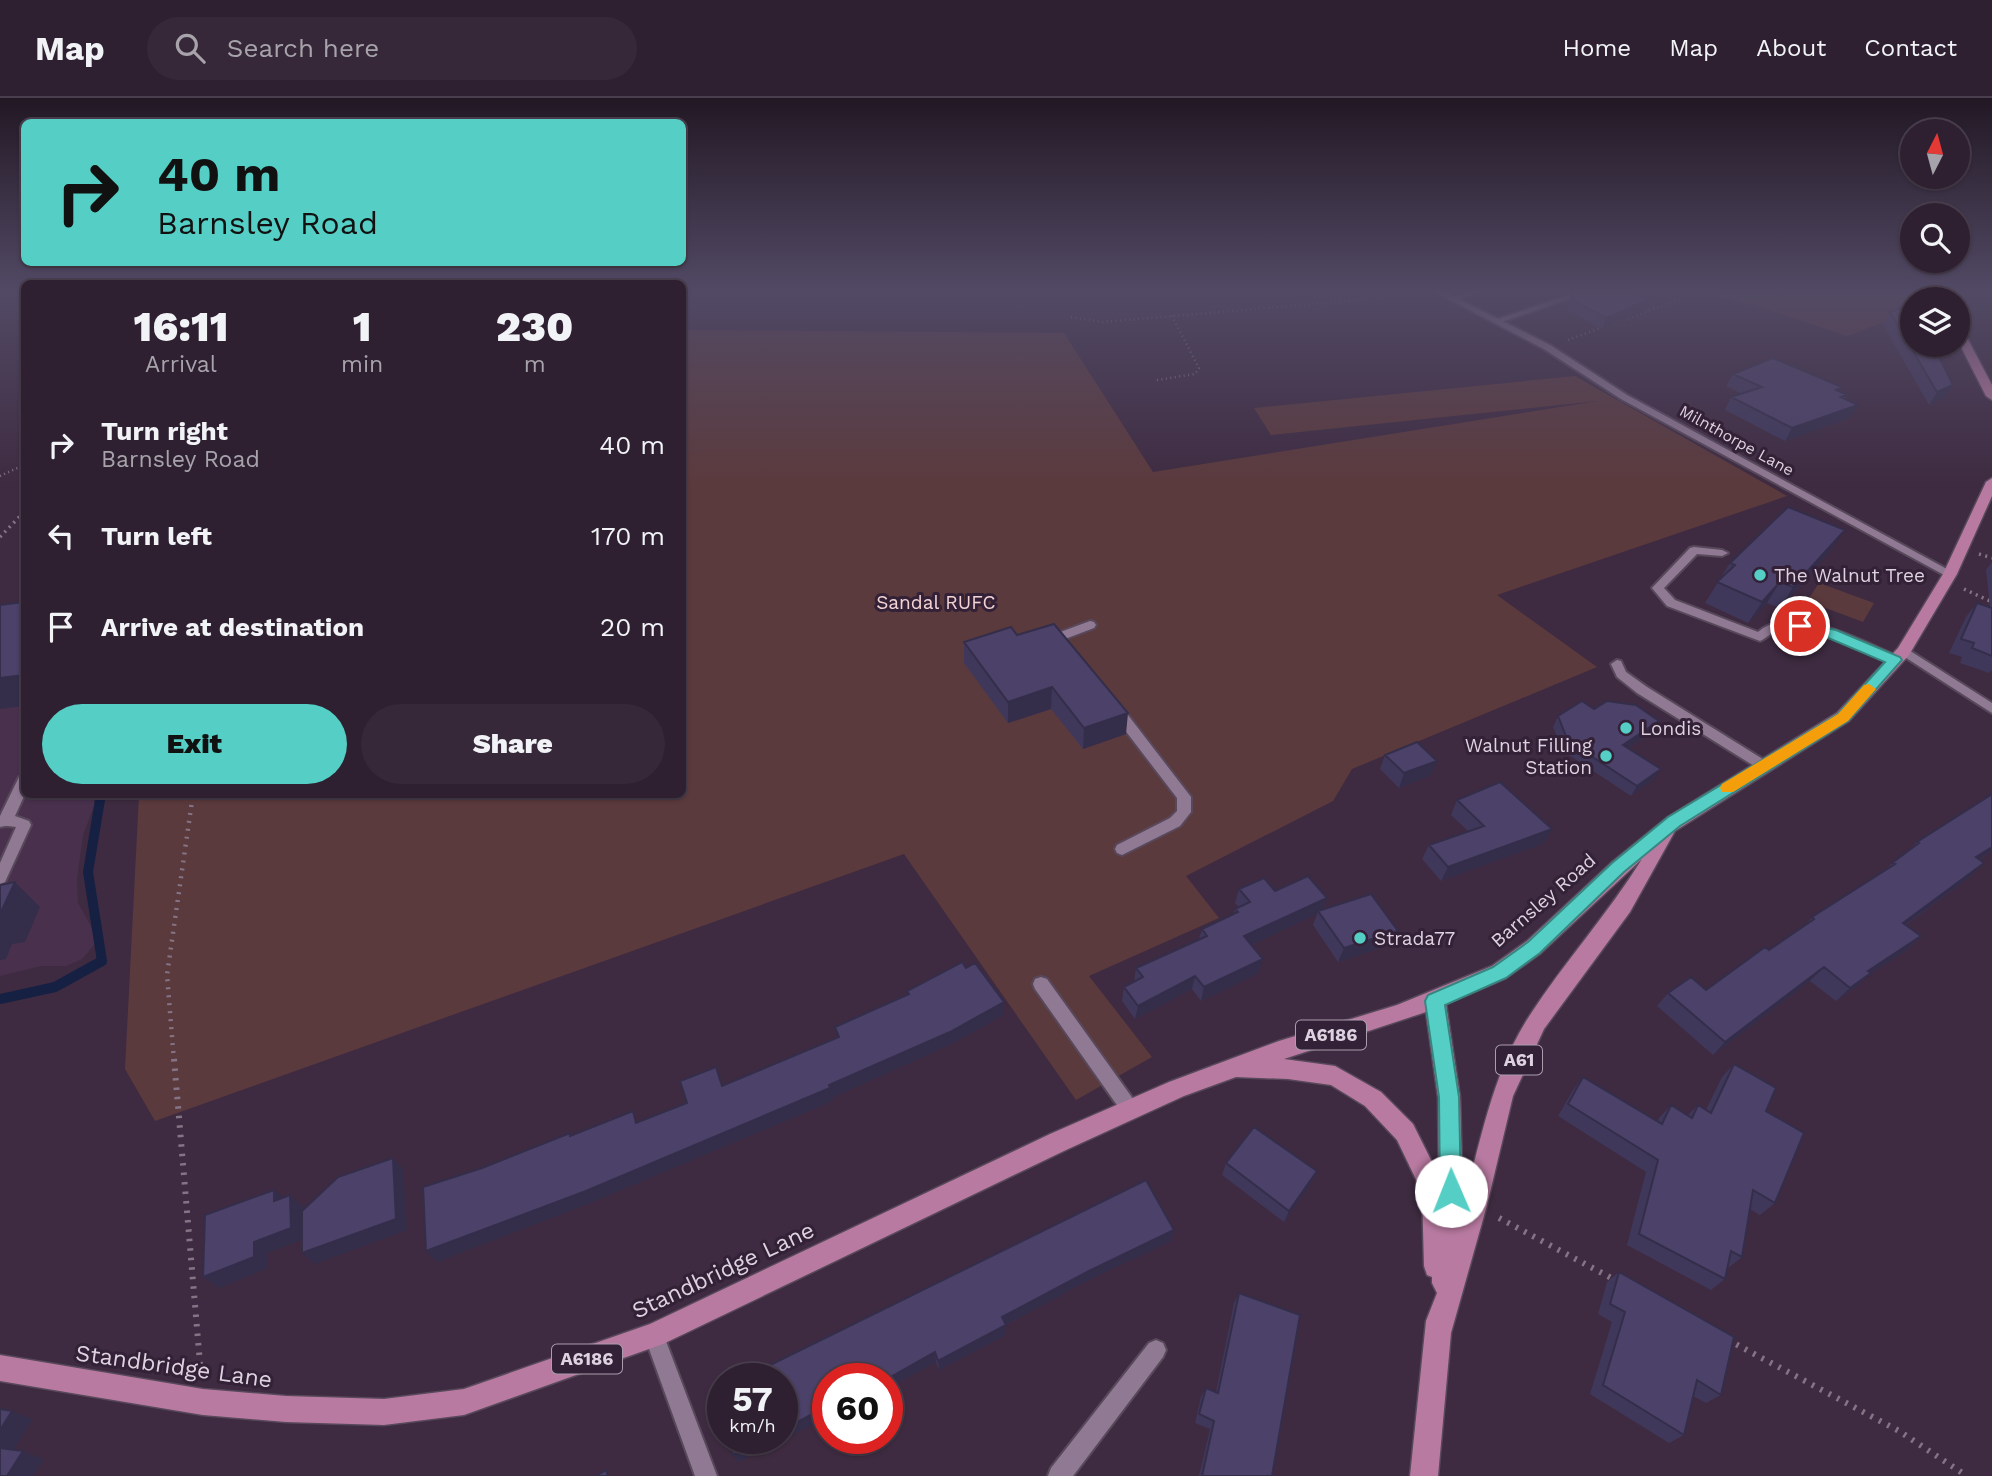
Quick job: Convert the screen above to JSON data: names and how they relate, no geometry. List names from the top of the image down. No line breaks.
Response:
{"streets":{"main road":["Barnsley Road","A6186","A61","Standbridge Lane"],"street":["Milnthorpe Lane"]},"crossings":[["Milnthorpe Lane","Barnsley Road"],["Barnsley Road","A61"],["Barnsley Road","Standbridge Lane"],["A61","Standbridge Lane"]],"parks":["Sandal RUFC"],"places":["The Walnut Tree","Londis","Walnut Filling Station","Strada77"],"north":"top","page":{"header":"Map","search":"Search here","nav":["Home","Map","About","Contact"],"turn":["40 m","Barnsley Road"],"eta":["16:11","Arrival","1","min","230","m"],"list":[{"name":"Turn right","note":"Barnsley Road","value":"40 m"},{"name":"Turn left","value":"170 m"},{"name":"Arrive at destination","value":"20 m"}],"buttons":["Exit","Share"],"speed":"57 km/h","limit":"60"}}
